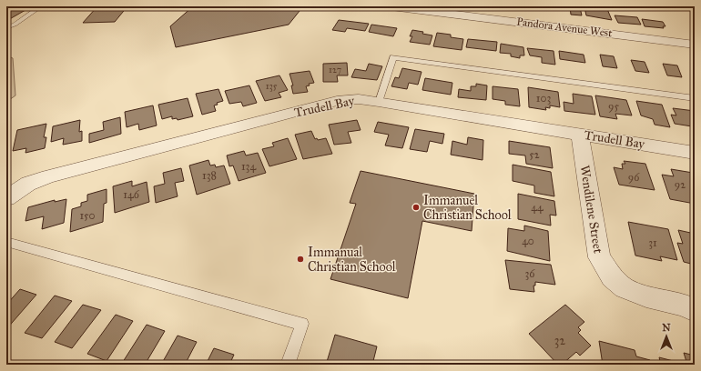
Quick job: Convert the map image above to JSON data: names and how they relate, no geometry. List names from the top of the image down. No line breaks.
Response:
{"streets":{"street":["Pandora Avenue West","Trudell Bay","Wendilene Street"]},"crossings":[["Trudell Bay","Wendilene Street"]],"places":["Immanuel Christian School","Immanual Christian School"],"house_numbers":["127","135","103","95","52","134","138","96","92","146","44","150","40","31","36","32"],"north":"top"}
